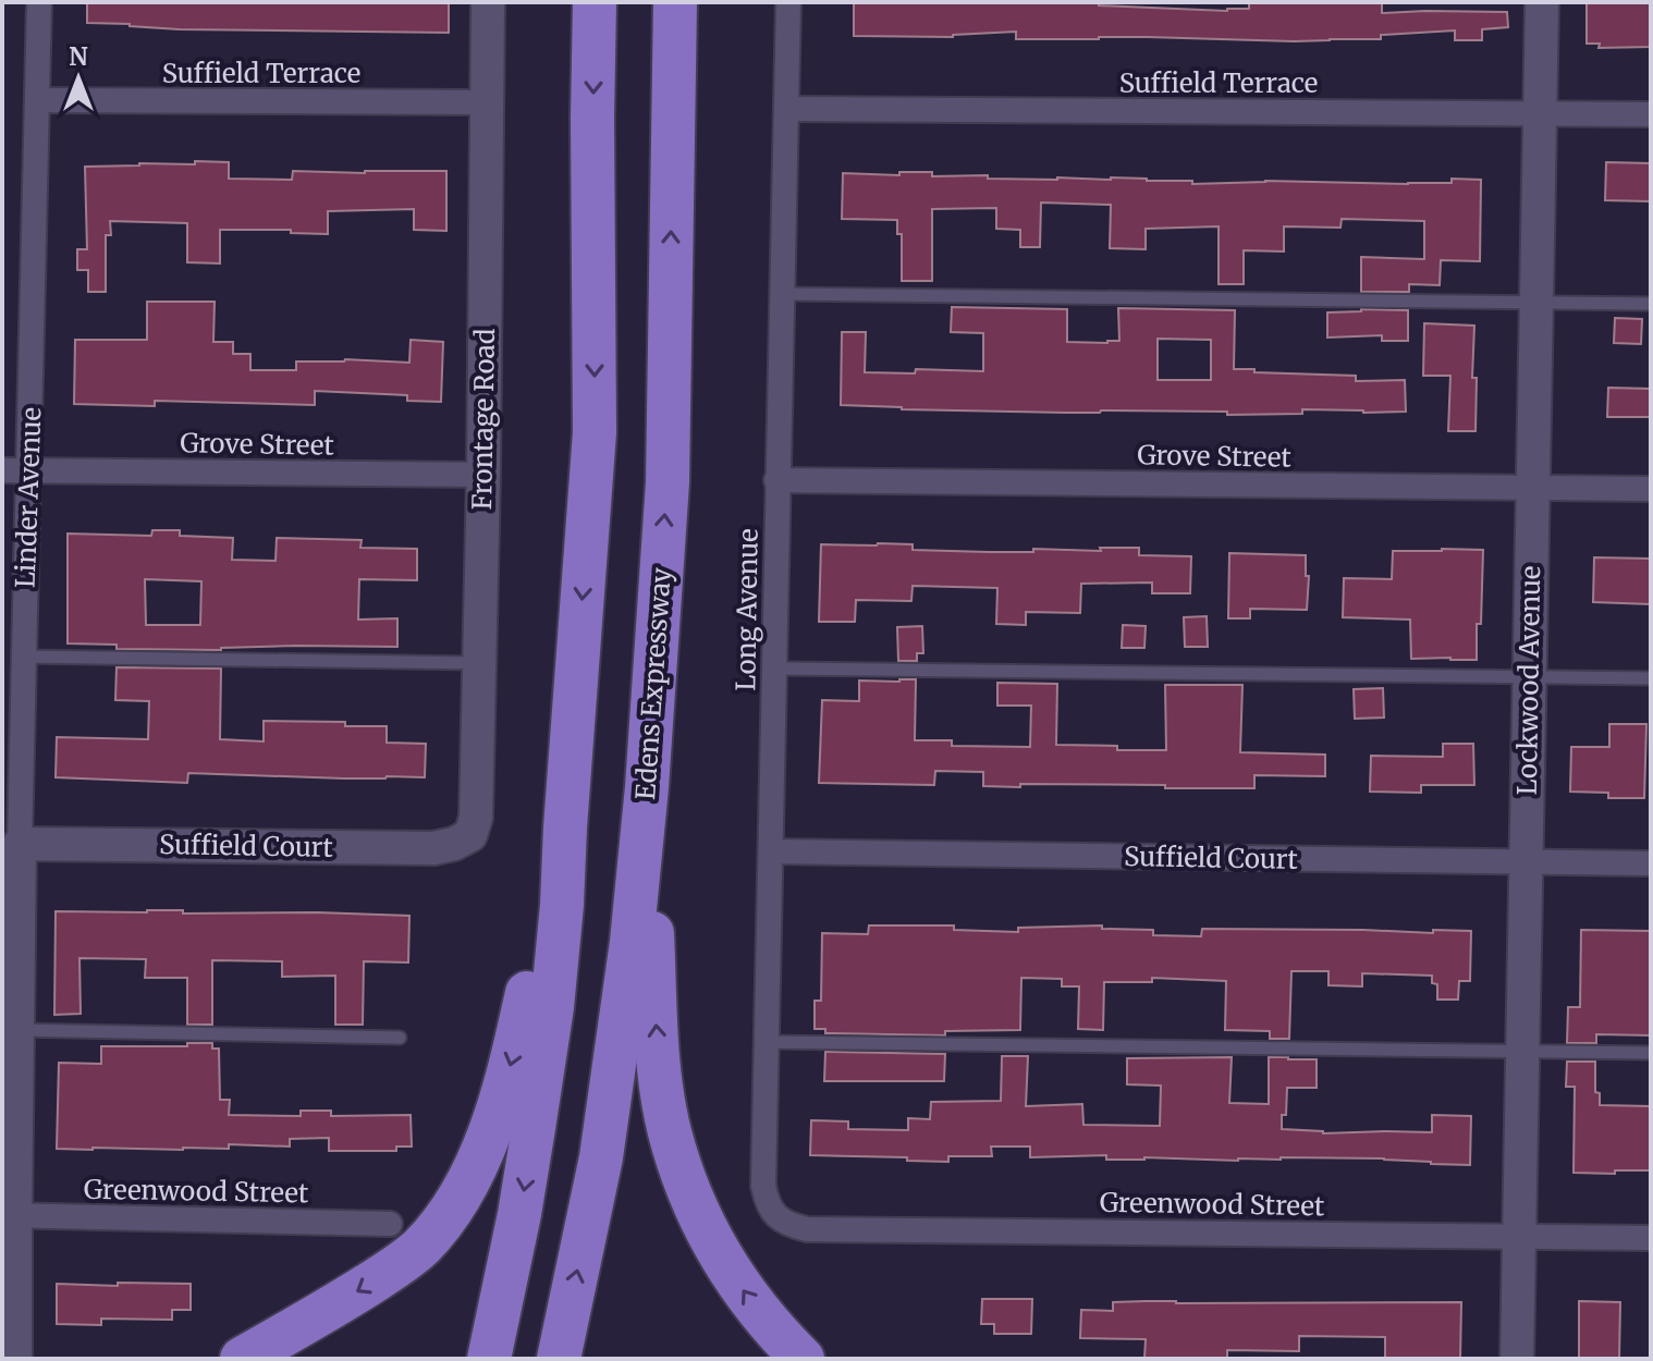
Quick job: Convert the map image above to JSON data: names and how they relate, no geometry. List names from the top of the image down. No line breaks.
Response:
{"streets":{"highway":["Edens Expressway"],"street":["Suffield Terrace","Frontage Road","Grove Street","Linder Avenue","Long Avenue","Lockwood Avenue","Suffield Court","Greenwood Street"]},"crossings":[["Suffield Terrace","Frontage Road"],["Suffield Terrace","Linder Avenue"],["Suffield Terrace","Long Avenue"],["Suffield Terrace","Lockwood Avenue"],["Frontage Road","Grove Street"],["Frontage Road","Suffield Court"],["Grove Street","Linder Avenue"],["Grove Street","Long Avenue"],["Grove Street","Lockwood Avenue"],["Linder Avenue","Suffield Court"],["Linder Avenue","Greenwood Street"],["Long Avenue","Suffield Court"],["Long Avenue","Greenwood Street"],["Lockwood Avenue","Suffield Court"],["Lockwood Avenue","Greenwood Street"]],"north":"top"}
